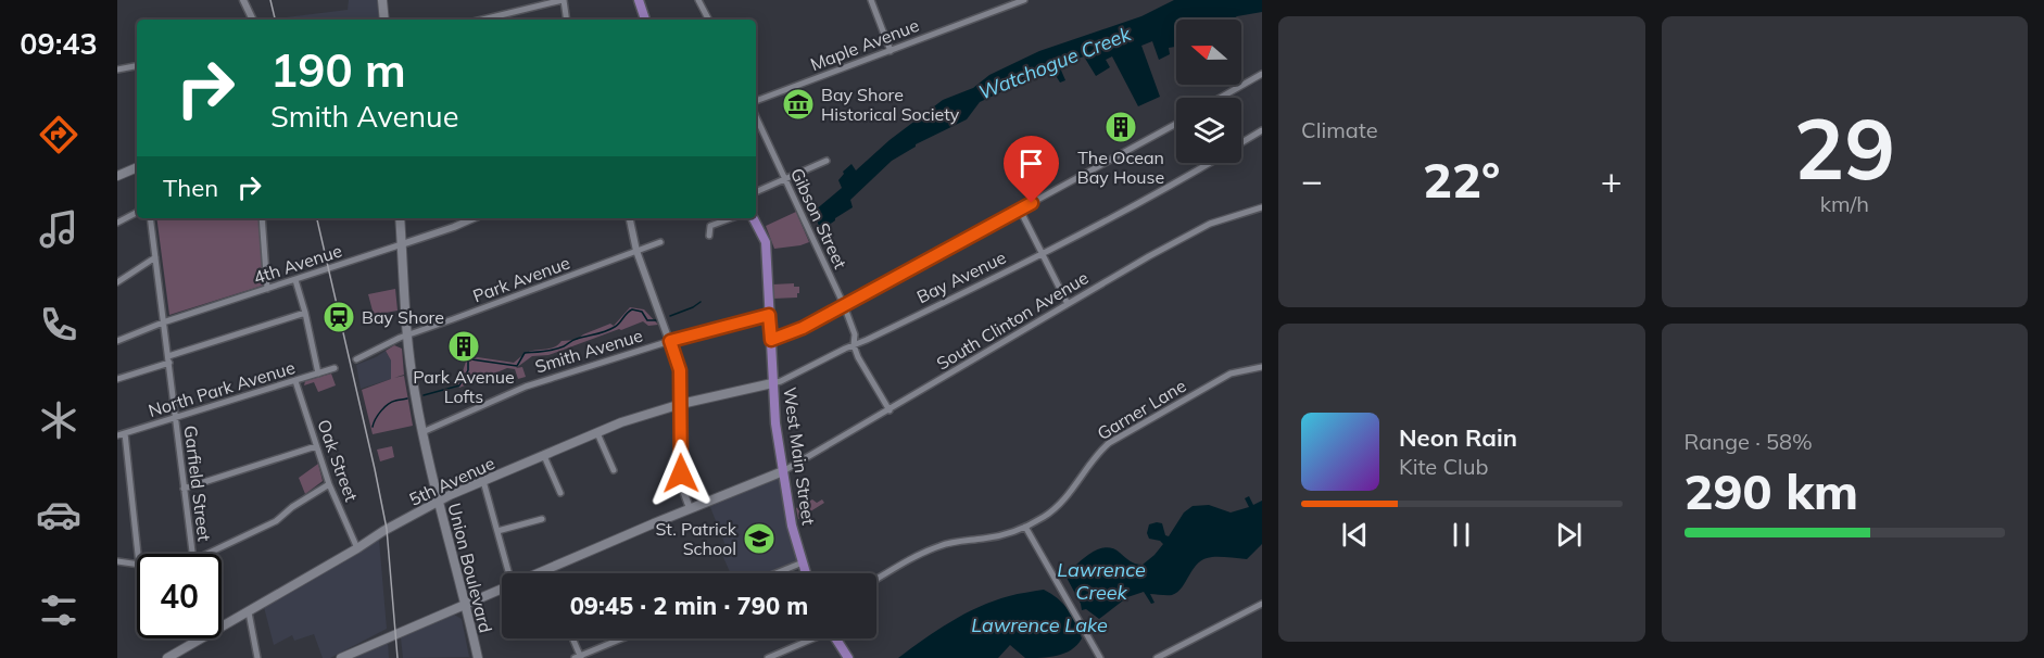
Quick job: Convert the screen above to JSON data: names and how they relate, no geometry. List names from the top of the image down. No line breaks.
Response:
{"streets":{"main road":["West Main Street","5th Avenue","Union Boulevard"],"street":["Maple Avenue","Gibson Street","4th Avenue","Bay Avenue","Park Avenue","South Clinton Avenue","Smith Avenue","North Park Avenue","Garner Lane","Oak Street","Garfield Street"]},"crossings":[["Gibson Street","Bay Avenue"],["Gibson Street","South Clinton Avenue"],["4th Avenue","Garfield Street"],["4th Avenue","Union Boulevard"],["Bay Avenue","West Main Street"],["Bay Avenue","5th Avenue"],["Park Avenue","Union Boulevard"],["South Clinton Avenue","West Main Street"],["Smith Avenue","West Main Street"],["Smith Avenue","Union Boulevard"],["North Park Avenue","Oak Street"],["North Park Avenue","Garfield Street"],["West Main Street","5th Avenue"],["Oak Street","5th Avenue"],["5th Avenue","Union Boulevard"]],"water":["Watchogue Creek","Lawrence Creek","Lawrence Lake"],"places":{"museum":["Bay Shore Historical Society"],"building":["The Ocean Bay House","Park Avenue Lofts"],"station":["Bay Shore"],"school or university":["St. Patrick School"]},"north":"left","page":{"tabs":"09:43","tile":["Climate",["29","km/h"],["Range · 58%","290 km"]],"turn":["190 m","Smith Avenue"],"heat":["−","22°","+"],"then":"Then","song":["Neon Rain","Kite Club"],"limit":"40","trip":"09:45 · 2 min · 790 m"}}
